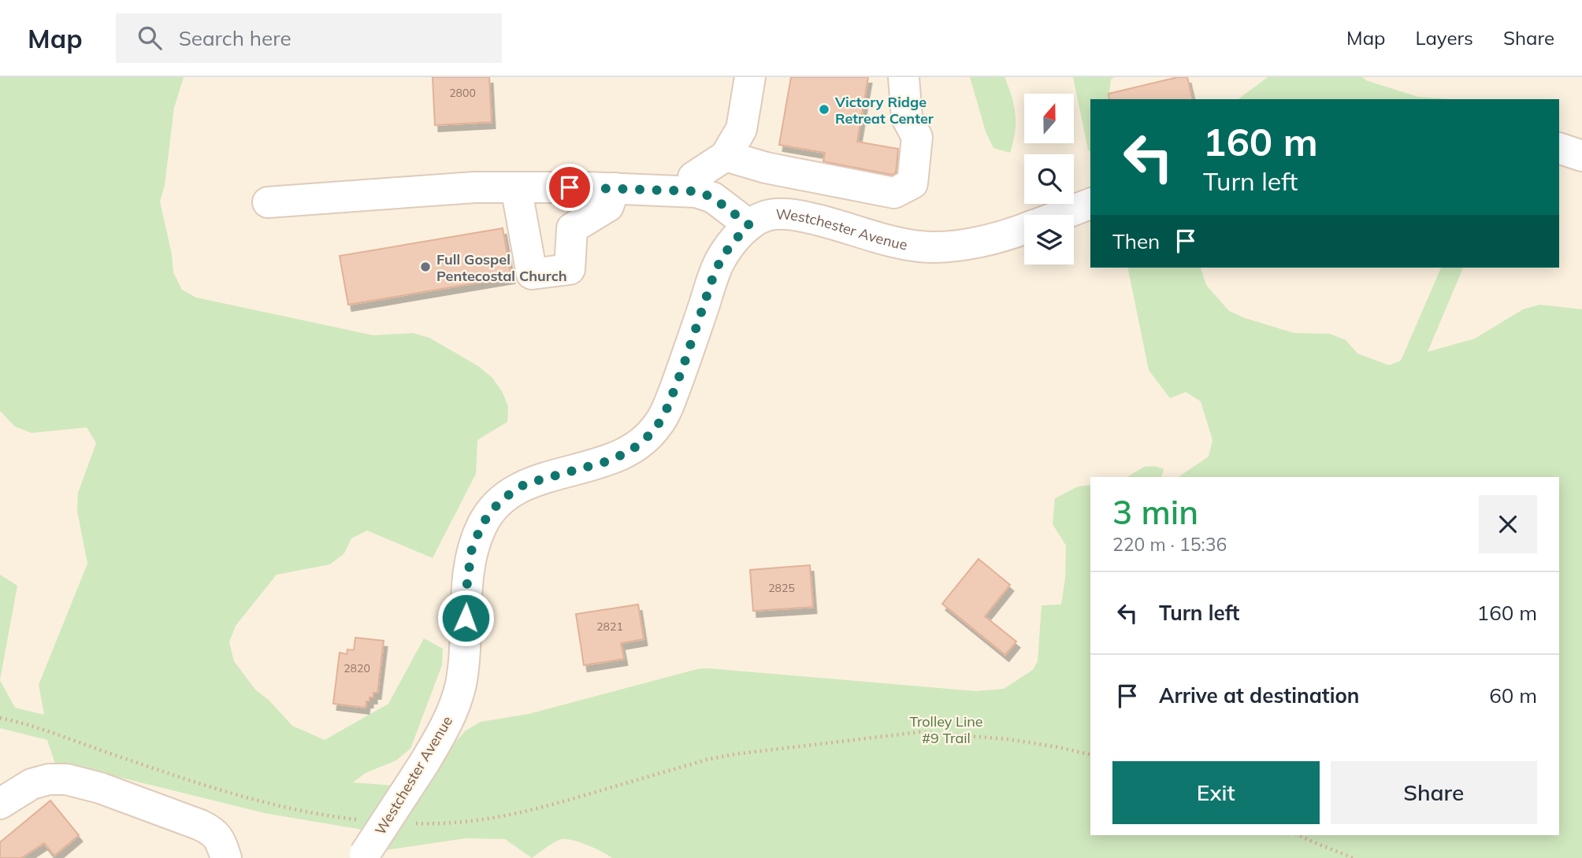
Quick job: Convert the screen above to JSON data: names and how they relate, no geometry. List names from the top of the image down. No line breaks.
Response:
{"streets":{"street":["Westchester Avenue"]},"parks":["Trolley Line #9 Trail"],"places":["Victory Ridge Retreat Center","Full Gospel Pentecostal Church"],"house_numbers":["2800","2825","2821","2820"],"north":"top","page":{"header":"Map","search":"Search here","nav":["Map","Layers","Share"],"turn":["160 m","Turn left"],"then":"Then","heading":["3 min","220 m · 15:36"],"list":[{"name":"Turn left","value":"160 m"},{"name":"Arrive at destination","value":"60 m"}],"buttons":["Exit","Share"]}}
